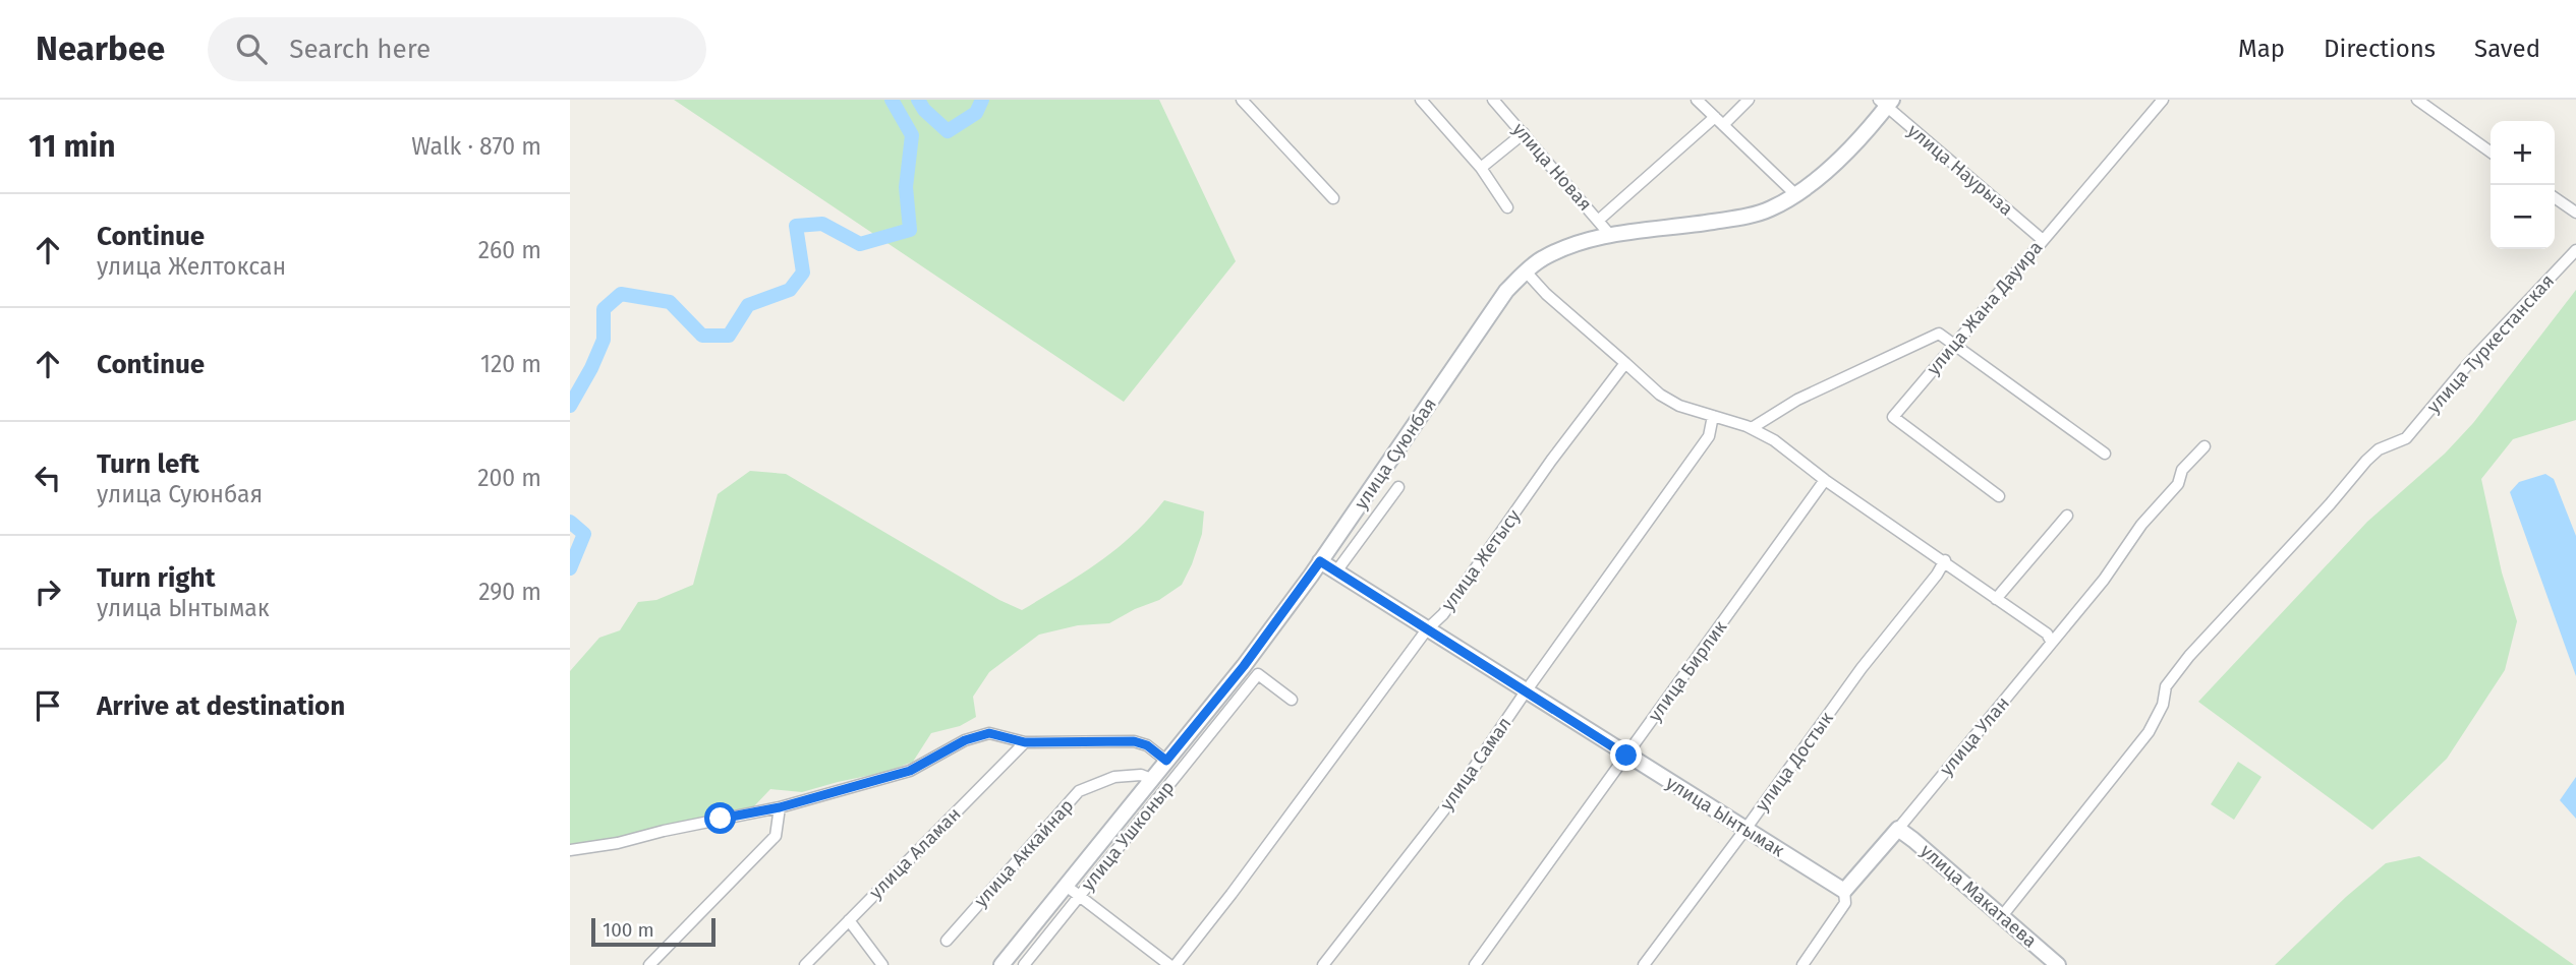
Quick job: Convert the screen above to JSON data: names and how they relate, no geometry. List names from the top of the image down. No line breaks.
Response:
{"streets":{"main road":["улица Суюнбая","улица Ынтымак","улица Макатаева"],"street":["улица Новая","улица Наурыза","улица Жана Дауира","улица Туркестанская","улица Жетысу","улица Бирлик","улица Улан","улица Достык","улица Самал","улица Ушконыр","улица Аламан","улица Аккайнар"]},"crossings":[["улица Новая","улица Суюнбая"],["улица Наурыза","улица Жана Дауира"],["улица Наурыза","улица Суюнбая"],["улица Туркестанская","улица Макатаева"],["улица Суюнбая","улица Ынтымак"],["улица Суюнбая","улица Аккайнар"],["улица Жетысу","улица Ынтымак"],["улица Бирлик","улица Ынтымак"],["улица Улан","улица Макатаева"],["улица Достык","улица Ынтымак"],["улица Самал","улица Ынтымак"]],"scale_bar":"100 m","page":{"header":"Nearbee","search":"Search here","nav":["Map","Directions","Saved"],"heading":["11 min","Walk · 870 m"],"map_buttons":["+","−"],"list":[["Continue","улица Желтоксан","260 m"],["Continue","120 m"],["Turn left","улица Суюнбая","200 m"],["Turn right","улица Ынтымак","290 m"],"Arrive at destination"],"scale":"100 m"}}
